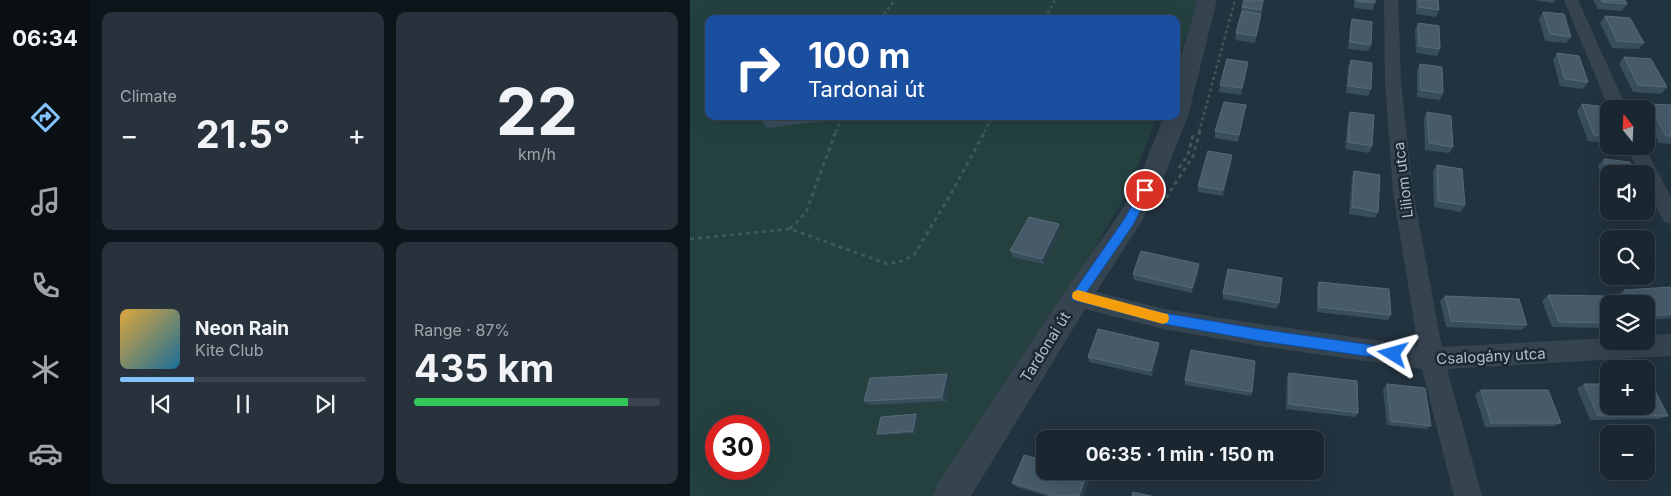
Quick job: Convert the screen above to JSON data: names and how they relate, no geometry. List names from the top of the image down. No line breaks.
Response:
{"streets":{"street":["Liliom utca","Tardonai út","Csalogány utca"]},"crossings":[["Liliom utca","Csalogány utca"],["Tardonai út","Csalogány utca"]],"north":"top","page":{"tabs":"06:34","tile":["Climate",["22","km/h"],["Range · 87%","435 km"]],"turn":["100 m","Tardonai út"],"map_buttons":["+","−"],"heat":["−","21.5°","+"],"song":["Neon Rain","Kite Club"],"limit":"30","trip":"06:35 · 1 min · 150 m"}}
